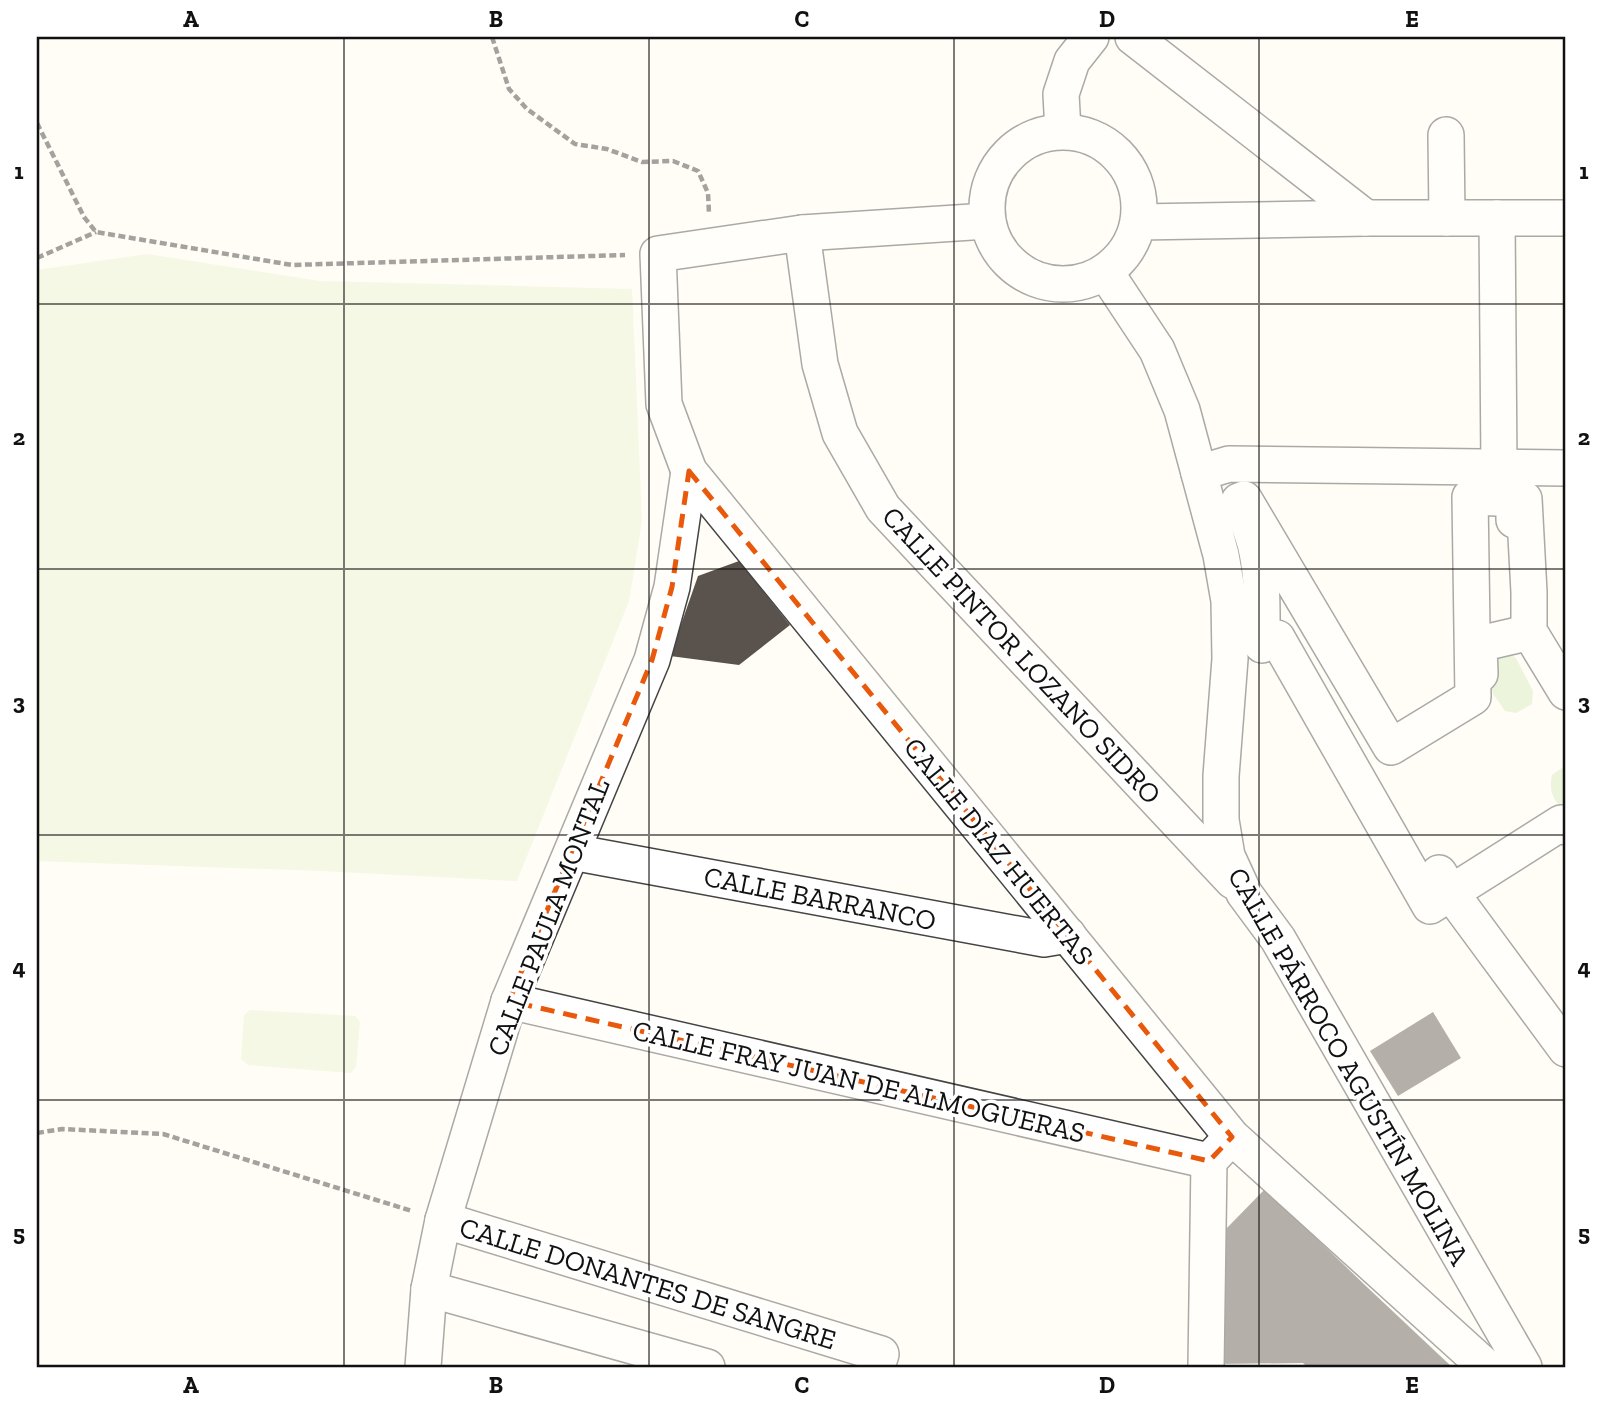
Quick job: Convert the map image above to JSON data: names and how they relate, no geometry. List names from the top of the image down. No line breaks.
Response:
{"streets":{"street":["CALLE PINTOR LOZANO SIDRO","CALLE DÍAZ HUERTAS","CALLE BARRANCO","CALLE PAULA MONTAL","CALLE PÁRROCO AGUSTÍN MOLINA","CALLE FRAY JUAN DE ALMOGUERAS","CALLE DONANTES DE SANGRE"]},"crossings":[["CALLE PINTOR LOZANO SIDRO","CALLE PÁRROCO AGUSTÍN MOLINA"],["CALLE DÍAZ HUERTAS","CALLE BARRANCO"],["CALLE DÍAZ HUERTAS","CALLE PAULA MONTAL"],["CALLE DÍAZ HUERTAS","CALLE FRAY JUAN DE ALMOGUERAS"],["CALLE BARRANCO","CALLE PAULA MONTAL"],["CALLE PAULA MONTAL","CALLE FRAY JUAN DE ALMOGUERAS"],["CALLE PAULA MONTAL","CALLE DONANTES DE SANGRE"]],"grid":{"columns":["A","B","C","D","E"],"rows":["1","2","3","4","5"]}}
